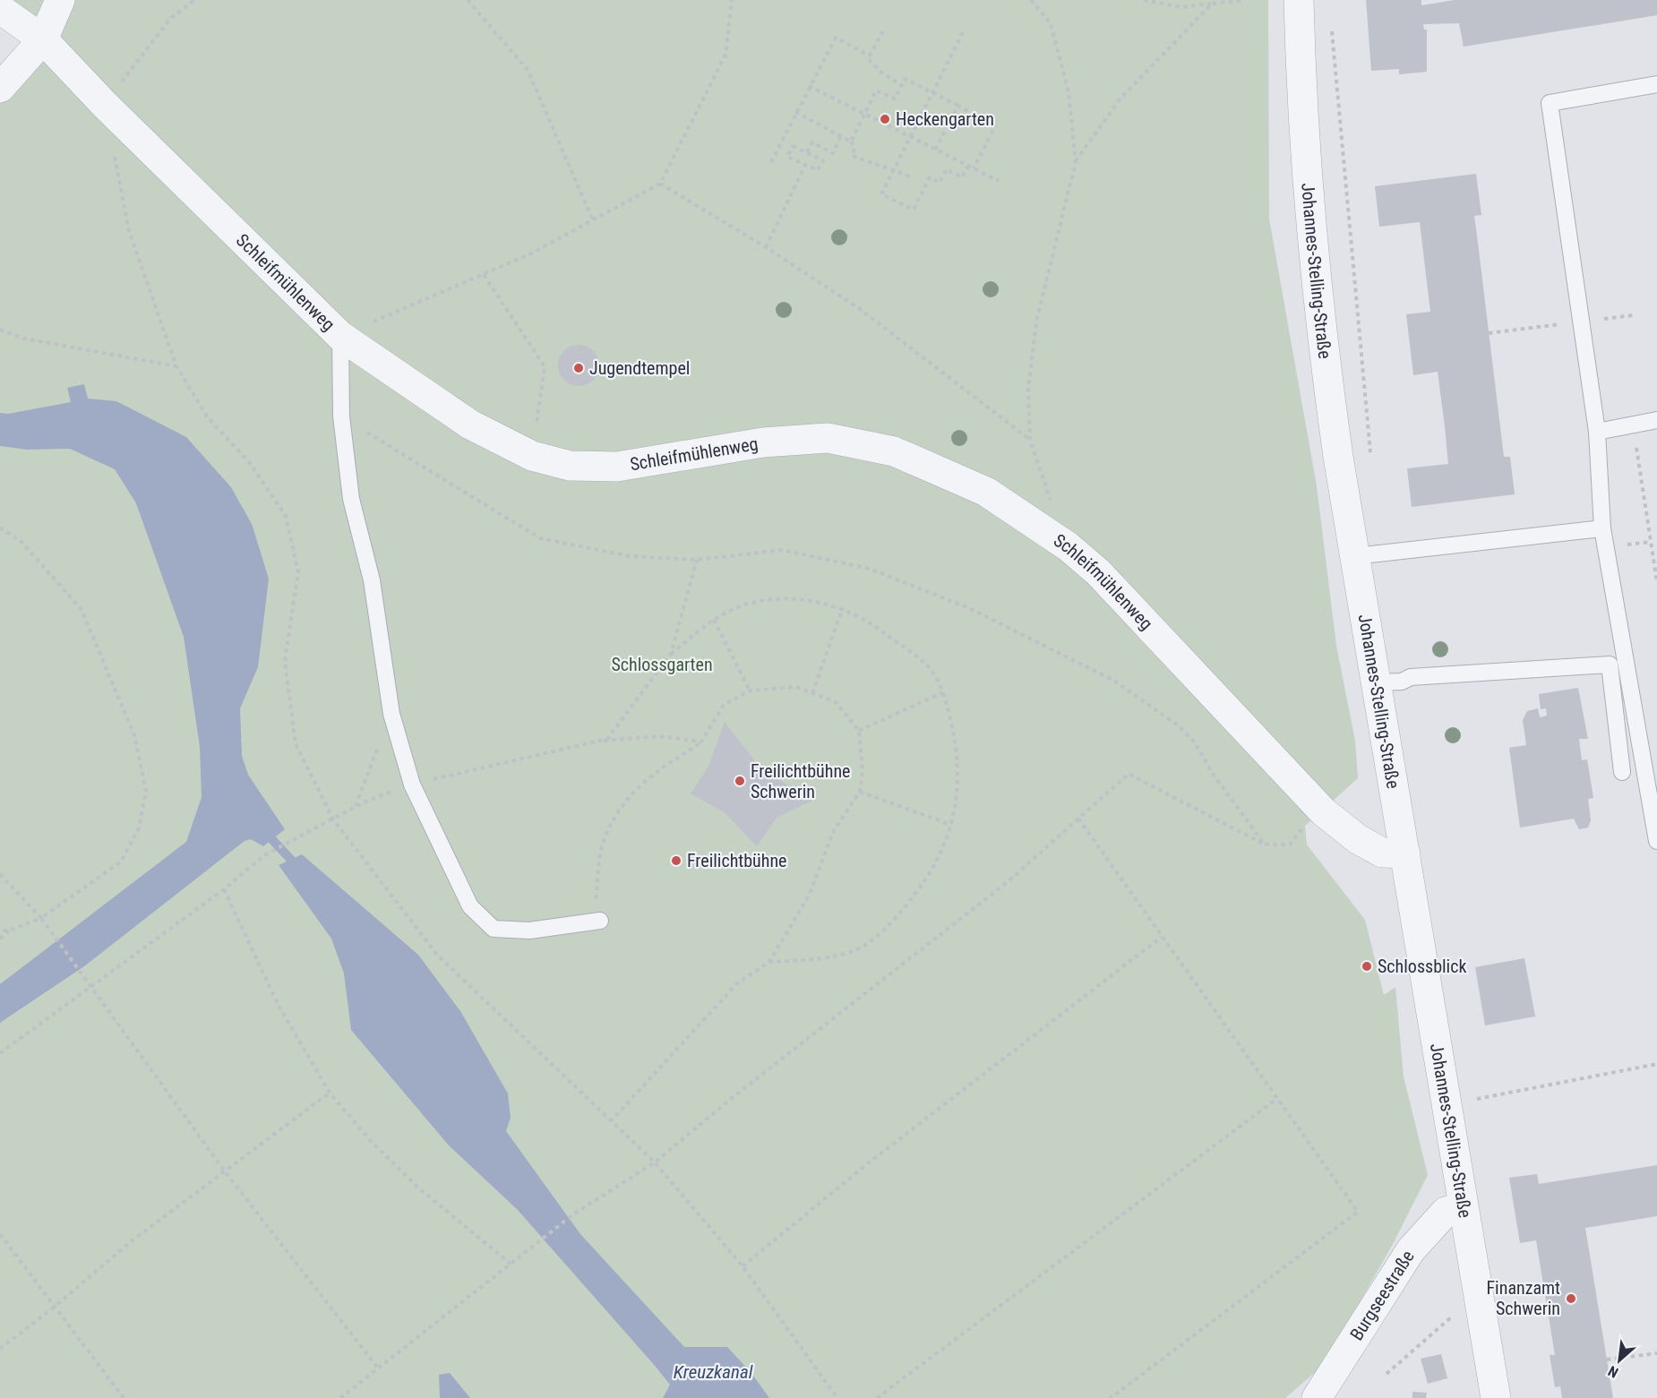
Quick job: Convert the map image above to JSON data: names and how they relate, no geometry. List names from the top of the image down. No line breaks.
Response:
{"streets":{"street":["Johannes-Stelling-Straße","Schleifmühlenweg","Burgseestraße"]},"crossings":[["Johannes-Stelling-Straße","Schleifmühlenweg"],["Johannes-Stelling-Straße","Burgseestraße"]],"water":["Kreuzkanal"],"parks":["Schlossgarten"],"places":["Heckengarten","Jugendtempel","Freilichtbühne Schwerin","Freilichtbühne","Schlossblick","Finanzamt Schwerin"],"north":"bottom left"}
